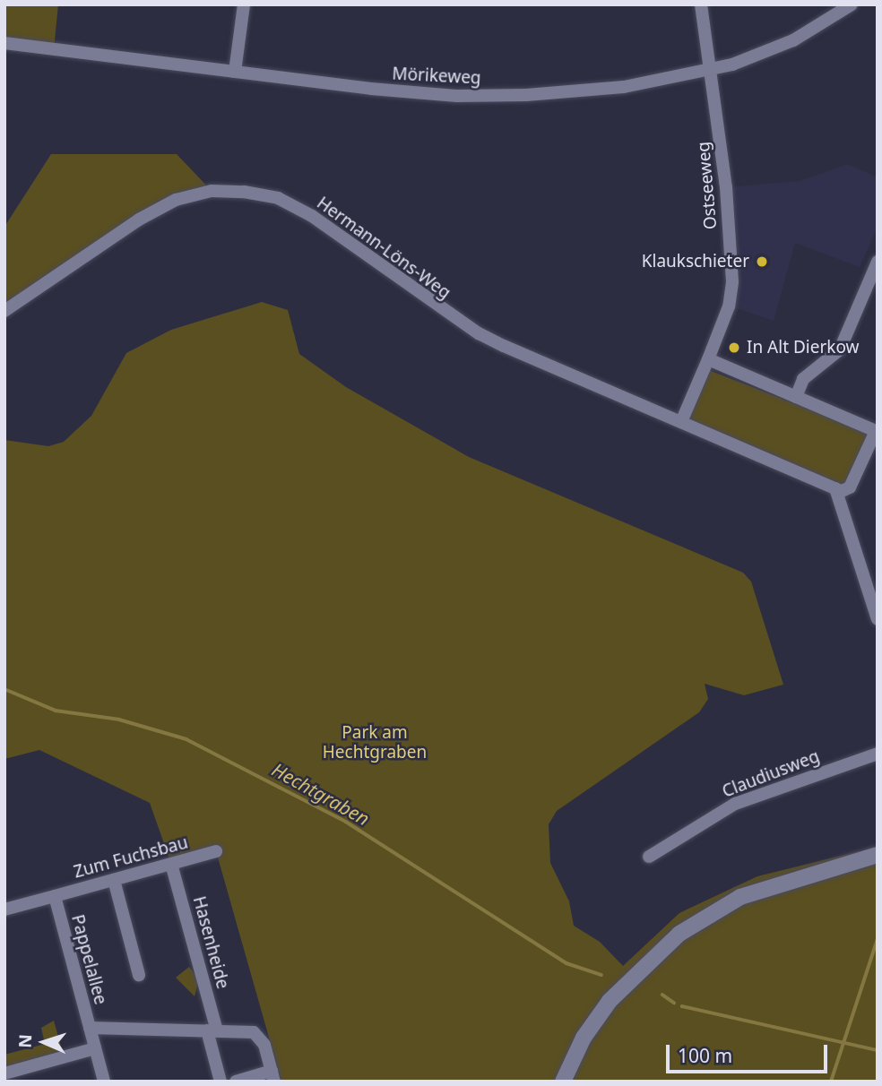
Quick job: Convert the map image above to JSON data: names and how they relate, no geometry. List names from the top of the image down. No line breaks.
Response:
{"streets":{"street":["Mörikeweg","Ostseeweg","Hermann-Löns-Weg","Claudiusweg","Zum Fuchsbau","Hasenheide","Pappelallee"]},"crossings":[["Mörikeweg","Ostseeweg"],["Ostseeweg","Hermann-Löns-Weg"],["Zum Fuchsbau","Hasenheide"],["Zum Fuchsbau","Pappelallee"]],"water":["Hechtgraben"],"parks":["Park am Hechtgraben"],"places":["Klaukschieter","In Alt Dierkow"],"scale_bar":"100 m","north":"left"}
